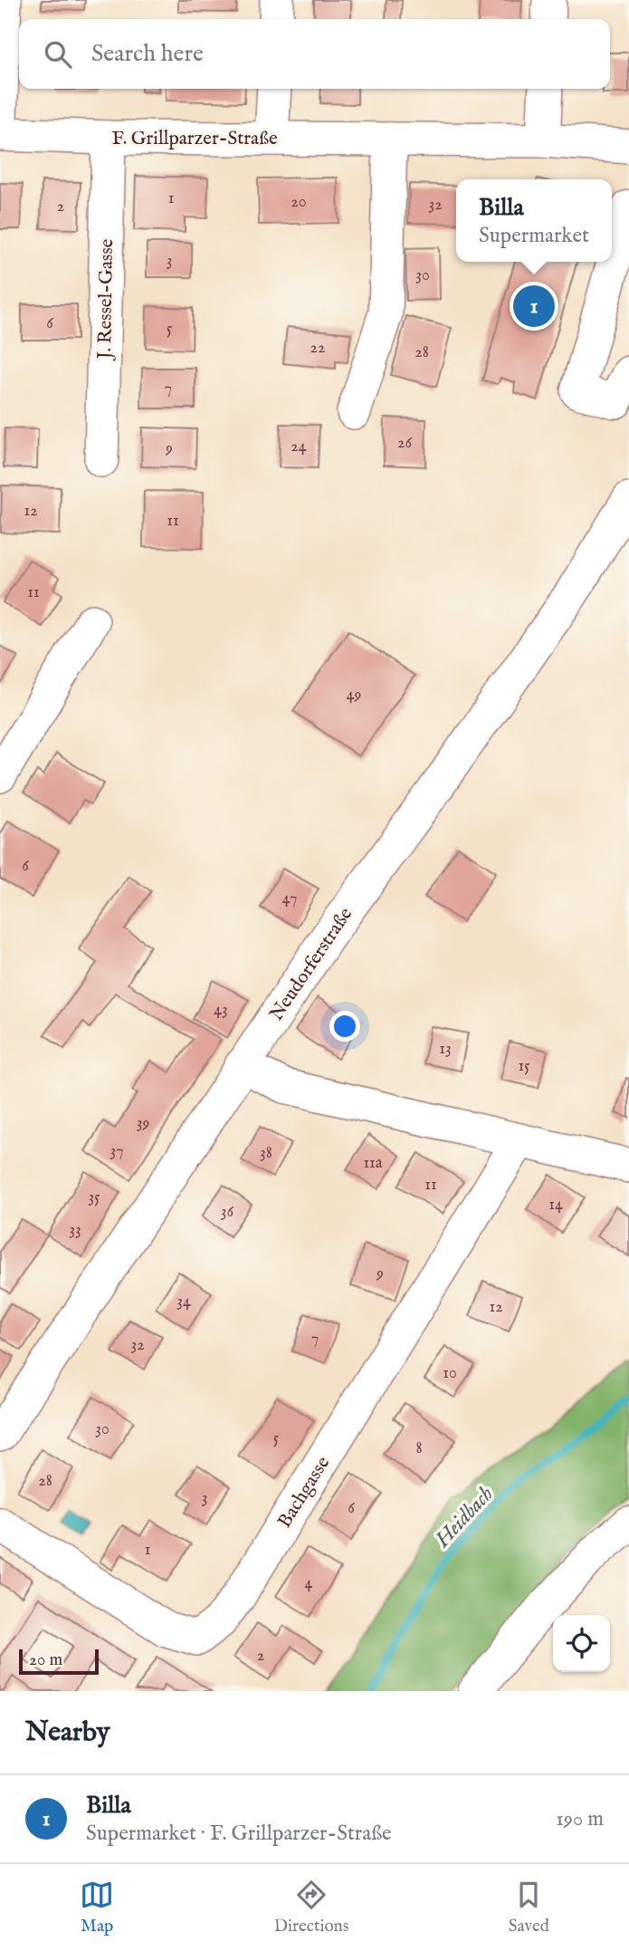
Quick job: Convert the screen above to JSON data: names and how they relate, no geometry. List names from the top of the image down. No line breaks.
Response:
{"streets":{"street":["F. Grillparzer-Straße","J. Ressel-Gasse","Neudorferstraße","Bachgasse"]},"crossings":[["F. Grillparzer-Straße","J. Ressel-Gasse"]],"water":["Heidbach"],"house_numbers":["1","20","32","2","3","30","6","5","22","28","7","26","24","9","12","11","11","49","6","47","43","13","15","39","37","38","11a","11","35","14","36","33","9","34","12","7","32","10","30","5","8","28","3","6","1","4","2"],"scale_bar":"20 m","page":{"search":"Search here","popup":["Billa","Supermarket"],"pins":"1","scale":"20 m","heading":"Nearby","list":[{"mark":"1","name":"Billa","note":"Supermarket · F. Grillparzer-Straße","value":"190 m"}],"nav":["Map","Directions","Saved"]}}
